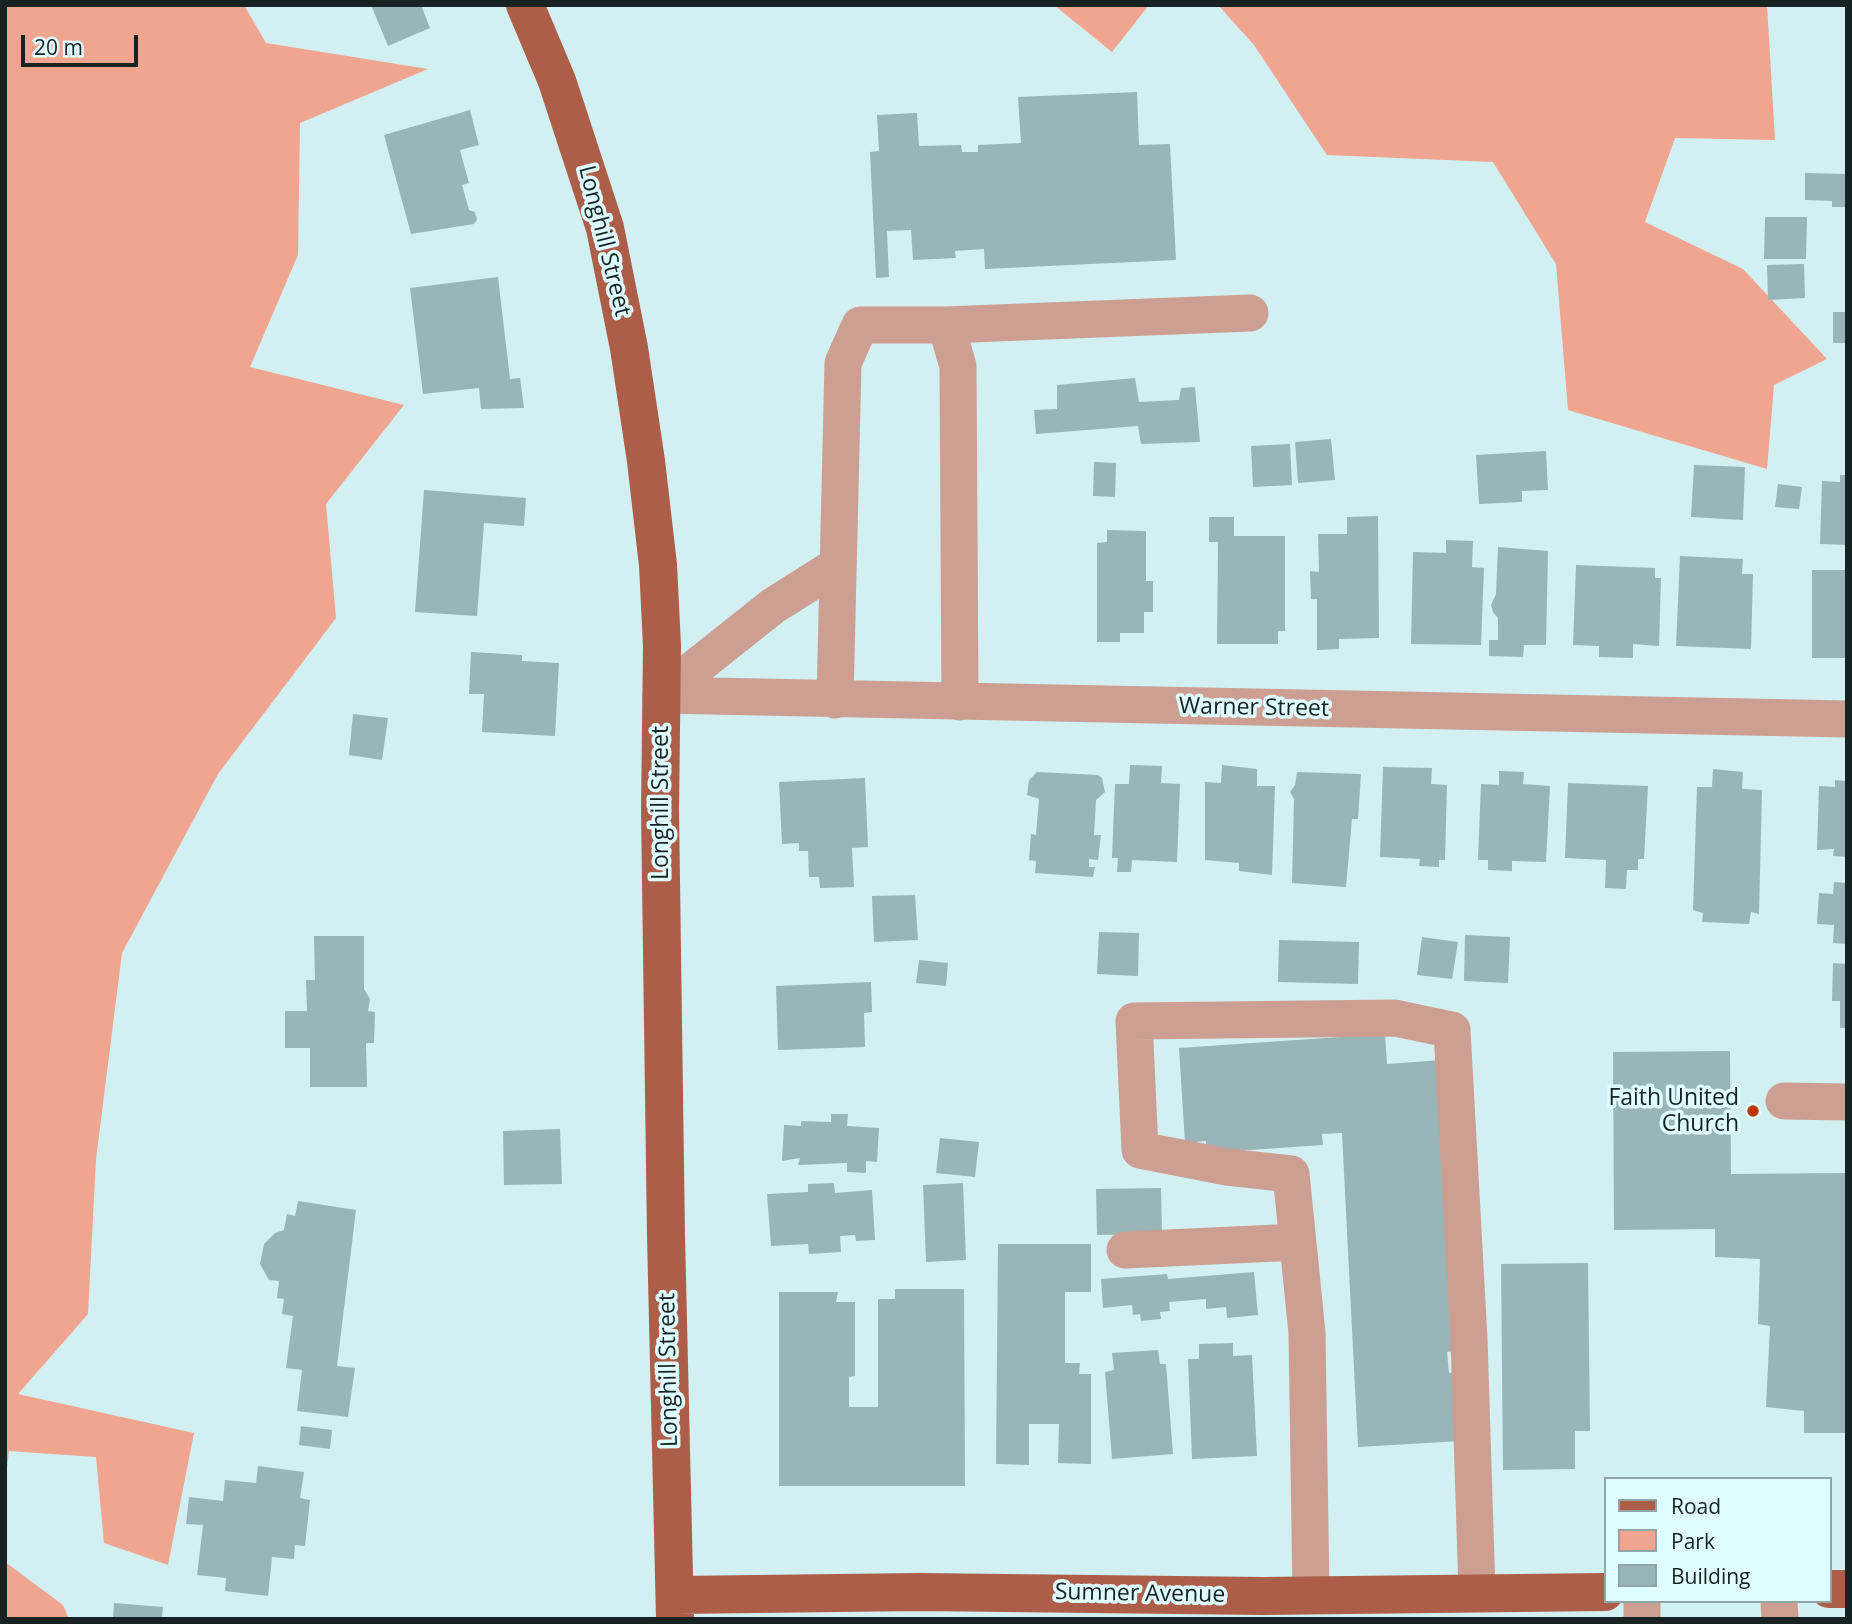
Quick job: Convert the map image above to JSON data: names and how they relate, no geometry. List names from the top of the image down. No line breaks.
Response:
{"streets":{"main road":["Longhill Street","Sumner Avenue"],"street":["Warner Street"]},"crossings":[["Longhill Street","Warner Street"],["Longhill Street","Sumner Avenue"]],"places":["Faith United Church"],"legend":["Road","Park","Building"],"scale_bar":"20 m"}
